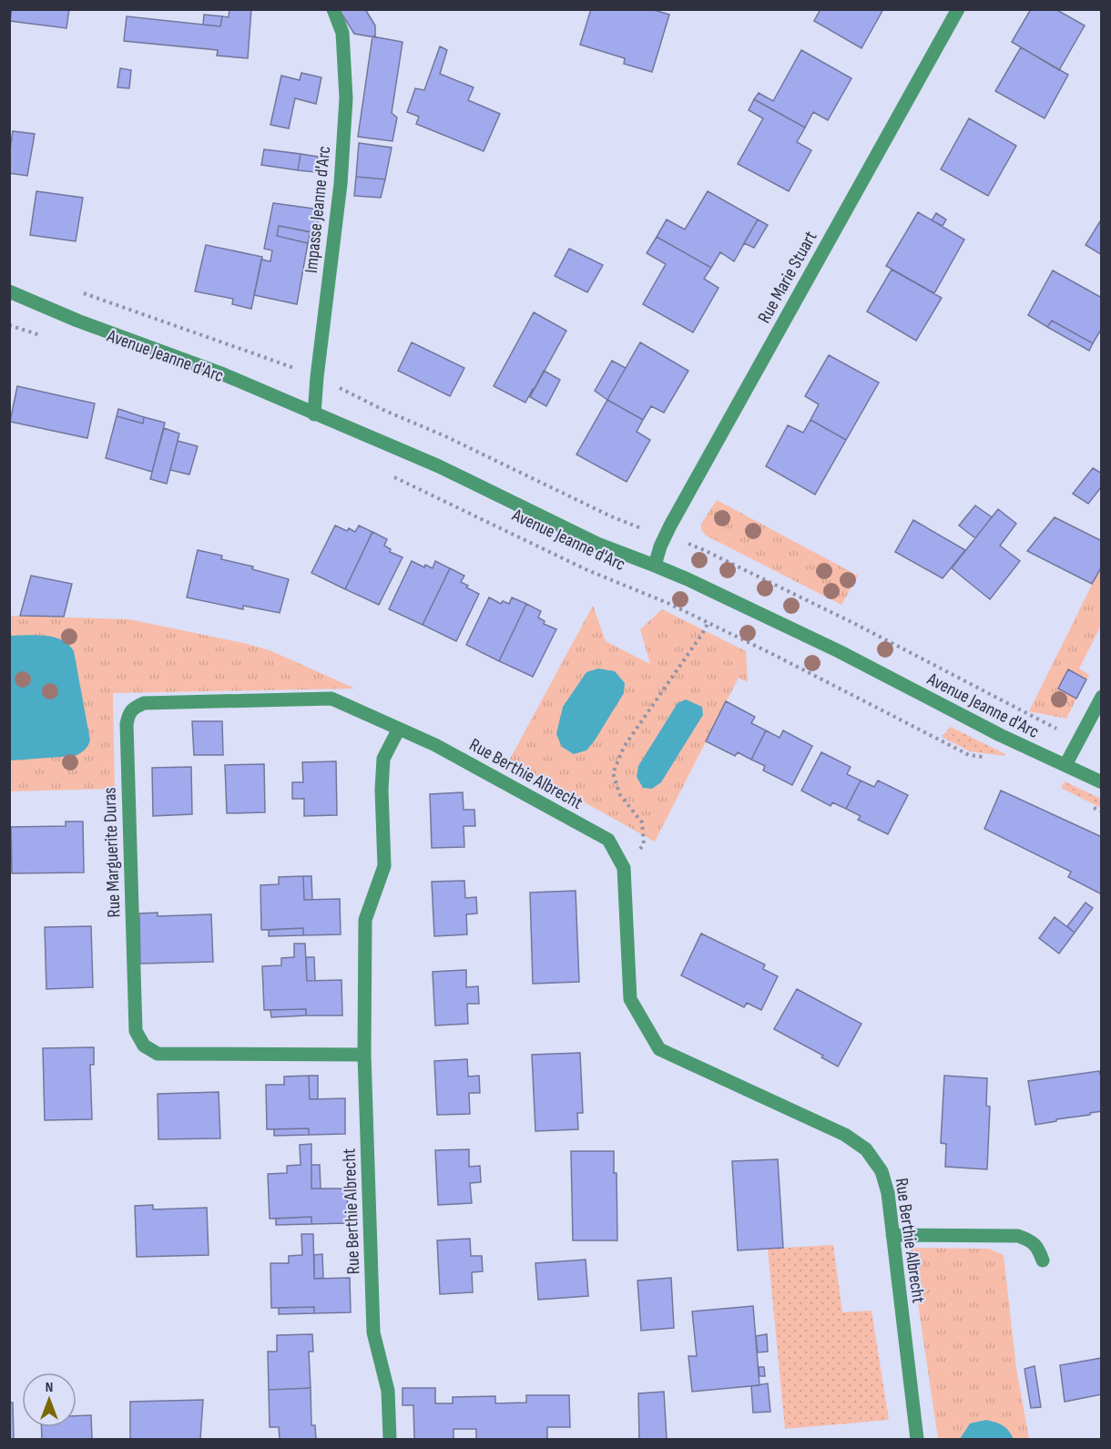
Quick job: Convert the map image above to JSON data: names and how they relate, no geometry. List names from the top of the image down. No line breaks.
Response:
{"streets":{"street":["Impasse Jeanne d'Arc","Rue Marie Stuart","Avenue Jeanne d'Arc","Rue Berthie Albrecht","Rue Marguerite Duras"]},"crossings":[["Impasse Jeanne d'Arc","Avenue Jeanne d'Arc"],["Rue Marie Stuart","Avenue Jeanne d'Arc"],["Rue Berthie Albrecht","Rue Marguerite Duras"]],"north":"top"}
